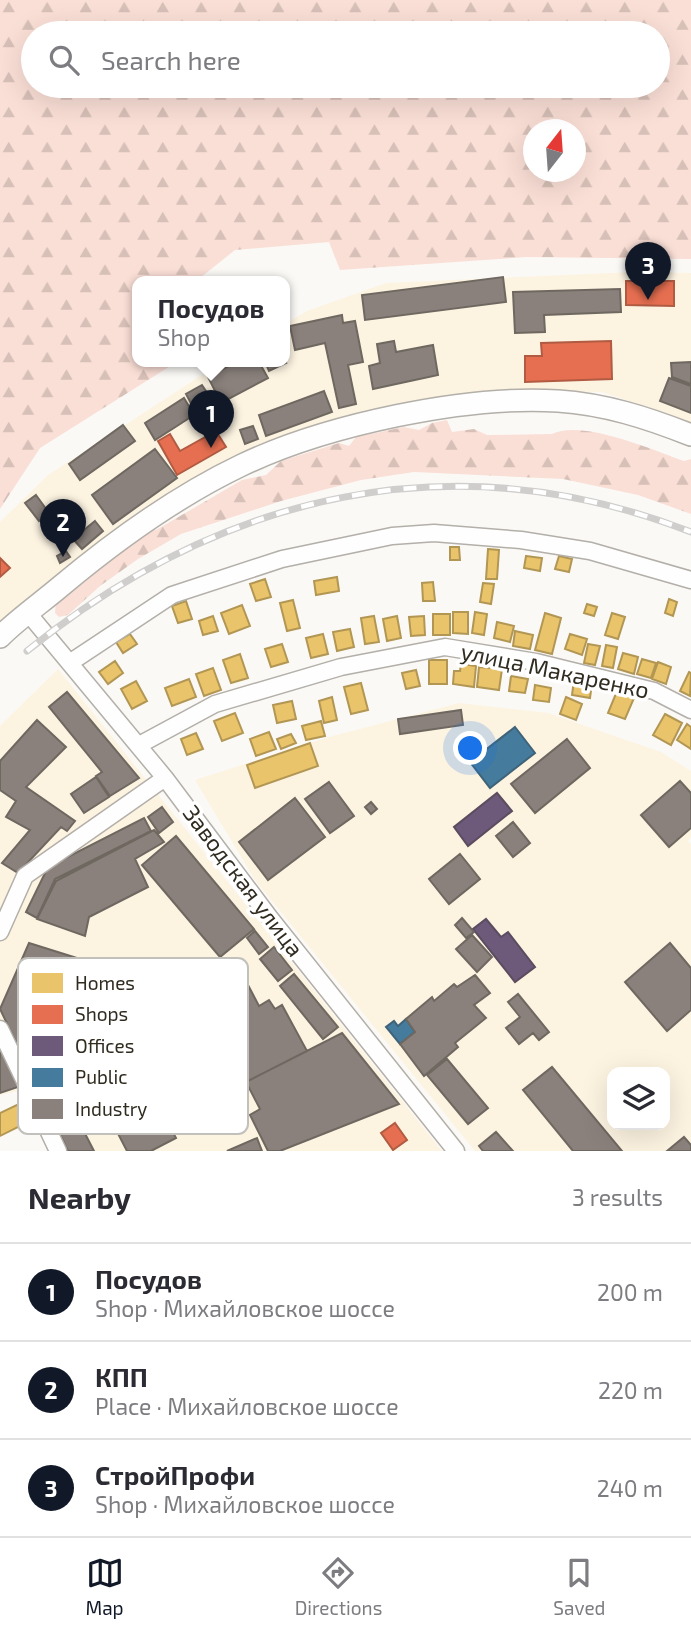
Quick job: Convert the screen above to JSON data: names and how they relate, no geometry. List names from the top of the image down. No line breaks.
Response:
{"streets":{"street":["улица Макаренко","Заводская улица"]},"crossings":[["улица Макаренко","Заводская улица"]],"legend":["Homes","Shops","Offices","Public","Industry"],"north":"top","page":{"search":"Search here","pins":["3","1","2"],"popup":["Посудов","Shop"],"heading":["Nearby","3 results"],"list":[{"mark":"1","name":"Посудов","note":"Shop · Михайловское шоссе","value":"200 m"},{"mark":"2","name":"КПП","note":"Place · Михайловское шоссе","value":"220 m"},{"mark":"3","name":"СтройПрофи","note":"Shop · Михайловское шоссе","value":"240 m"}],"nav":["Map","Directions","Saved"]}}
